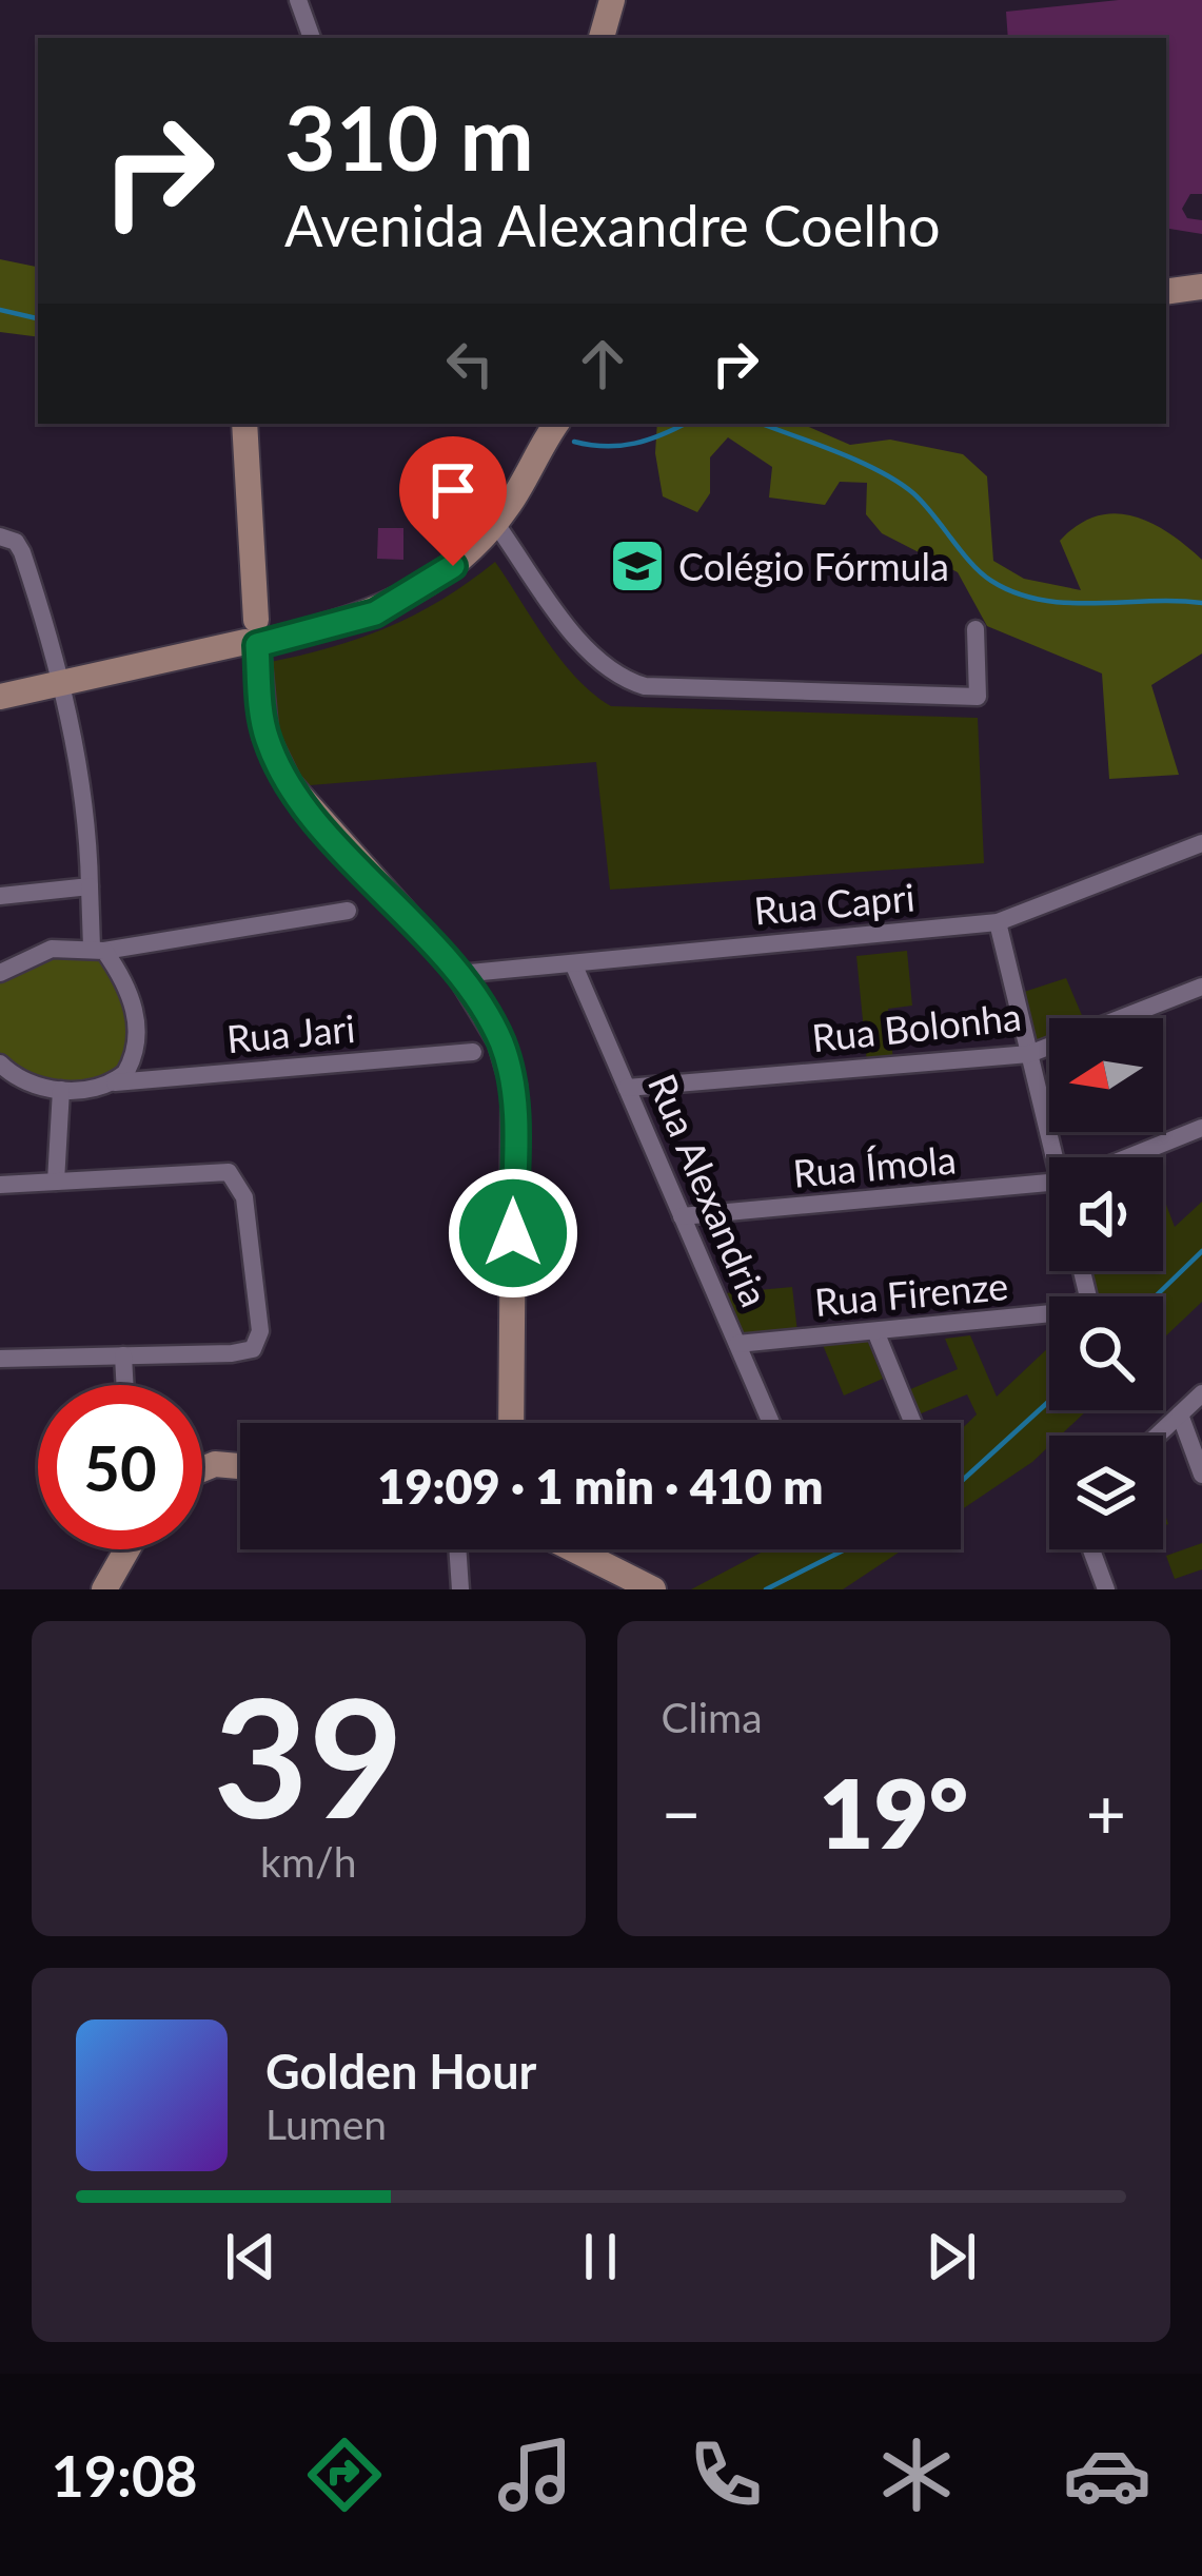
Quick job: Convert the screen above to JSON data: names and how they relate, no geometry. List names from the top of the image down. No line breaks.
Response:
{"streets":{"street":["Rua Capri","Rua Bolonha","Rua Jari","Rua Ímola","Rua Alexandria","Rua Firenze"]},"crossings":[["Rua Capri","Rua Alexandria"],["Rua Bolonha","Rua Alexandria"],["Rua Ímola","Rua Alexandria"],["Rua Alexandria","Rua Firenze"]],"places":{"school or university":["Colégio Fórmula"]},"north":"left","page":{"turn":["310 m","Avenida Alexandre Coelho"],"limit":"50","trip":"19:09 · 1 min · 410 m","tile":[["39","km/h"],"Clima"],"heat":["−","19°","+"],"song":["Golden Hour","Lumen"],"tabs":"19:08"}}
